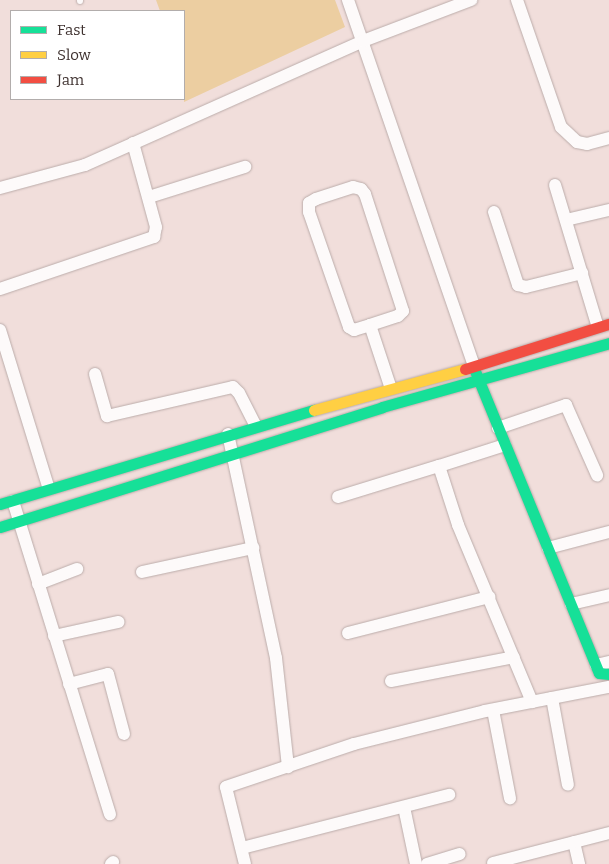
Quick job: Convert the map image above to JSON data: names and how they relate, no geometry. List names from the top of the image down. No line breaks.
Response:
{"legend":["Fast","Slow","Jam"]}
